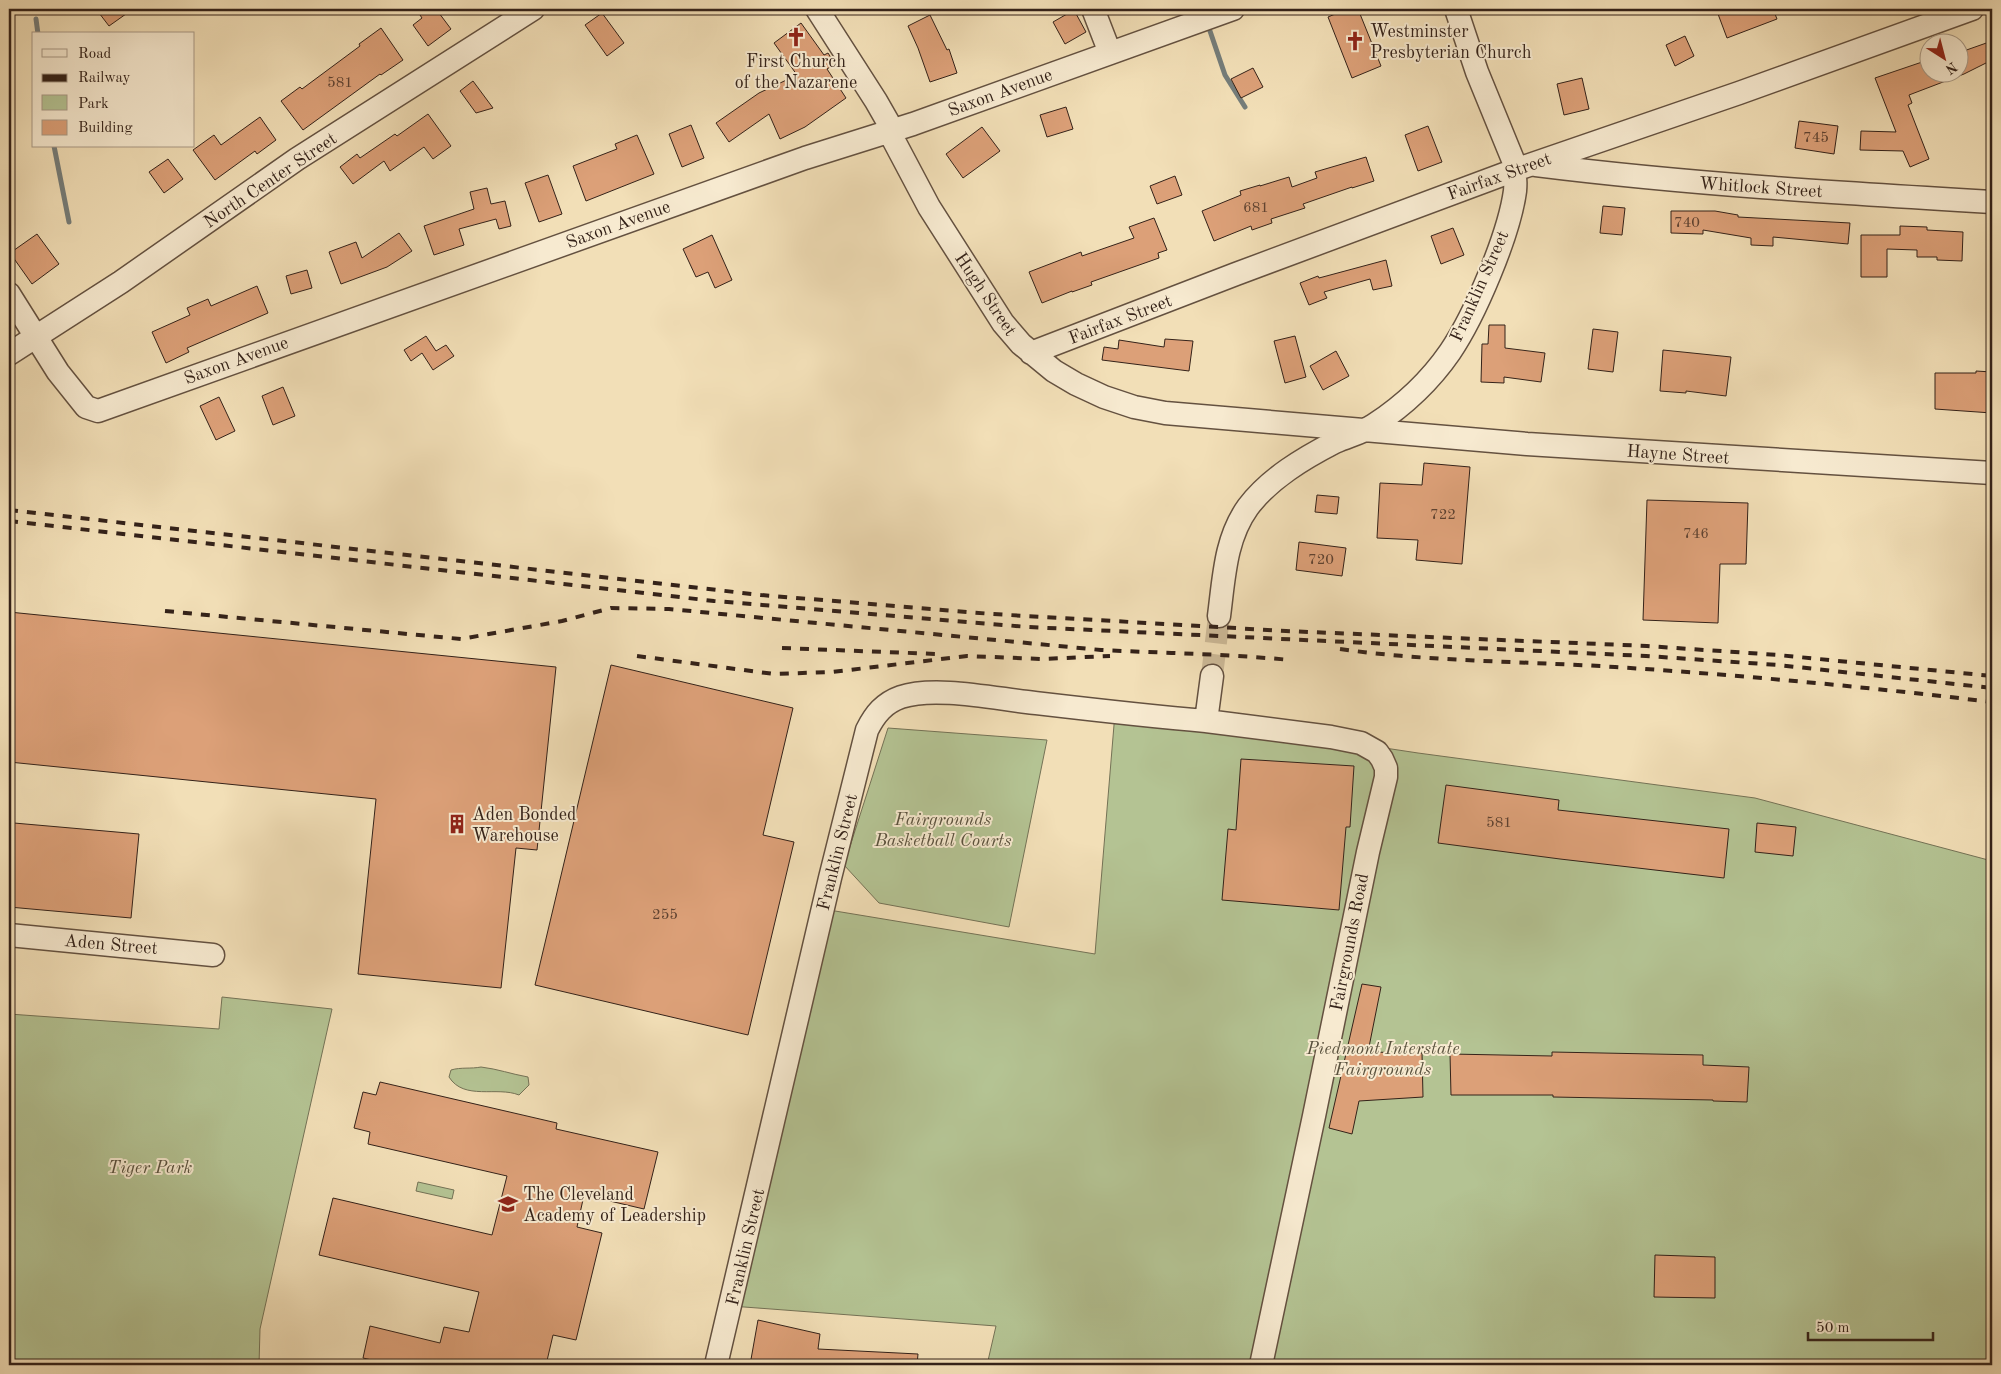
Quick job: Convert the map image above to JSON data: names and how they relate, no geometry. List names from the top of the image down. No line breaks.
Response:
{"streets":{"street":["Saxon Avenue","Fairfax Street","North Center Street","Whitlock Street","Franklin Street","Hugh Street","Hayne Street","Fairgrounds Road","Aden Street"]},"crossings":[["Saxon Avenue","North Center Street"],["Saxon Avenue","Hugh Street"],["Fairfax Street","Whitlock Street"],["Fairfax Street","Franklin Street"],["Fairfax Street","Hugh Street"],["Whitlock Street","Franklin Street"],["Franklin Street","Hugh Street"],["Franklin Street","Hayne Street"],["Franklin Street","Fairgrounds Road"],["Hugh Street","Hayne Street"]],"parks":["Fairgrounds Basketball Courts","Piedmont Interstate Fairgrounds","Tiger Park"],"places":{"church":["First Church of the Nazarene","Westminster Presbyterian Church"],"building":["Aden Bonded Warehouse"],"school or university":["The Cleveland Academy of Leadership"]},"house_numbers":["581","745","681","740","722","746","720","581","255"],"legend":["Road","Railway","Park","Building"],"scale_bar":"50 m","north":"bottom right"}
